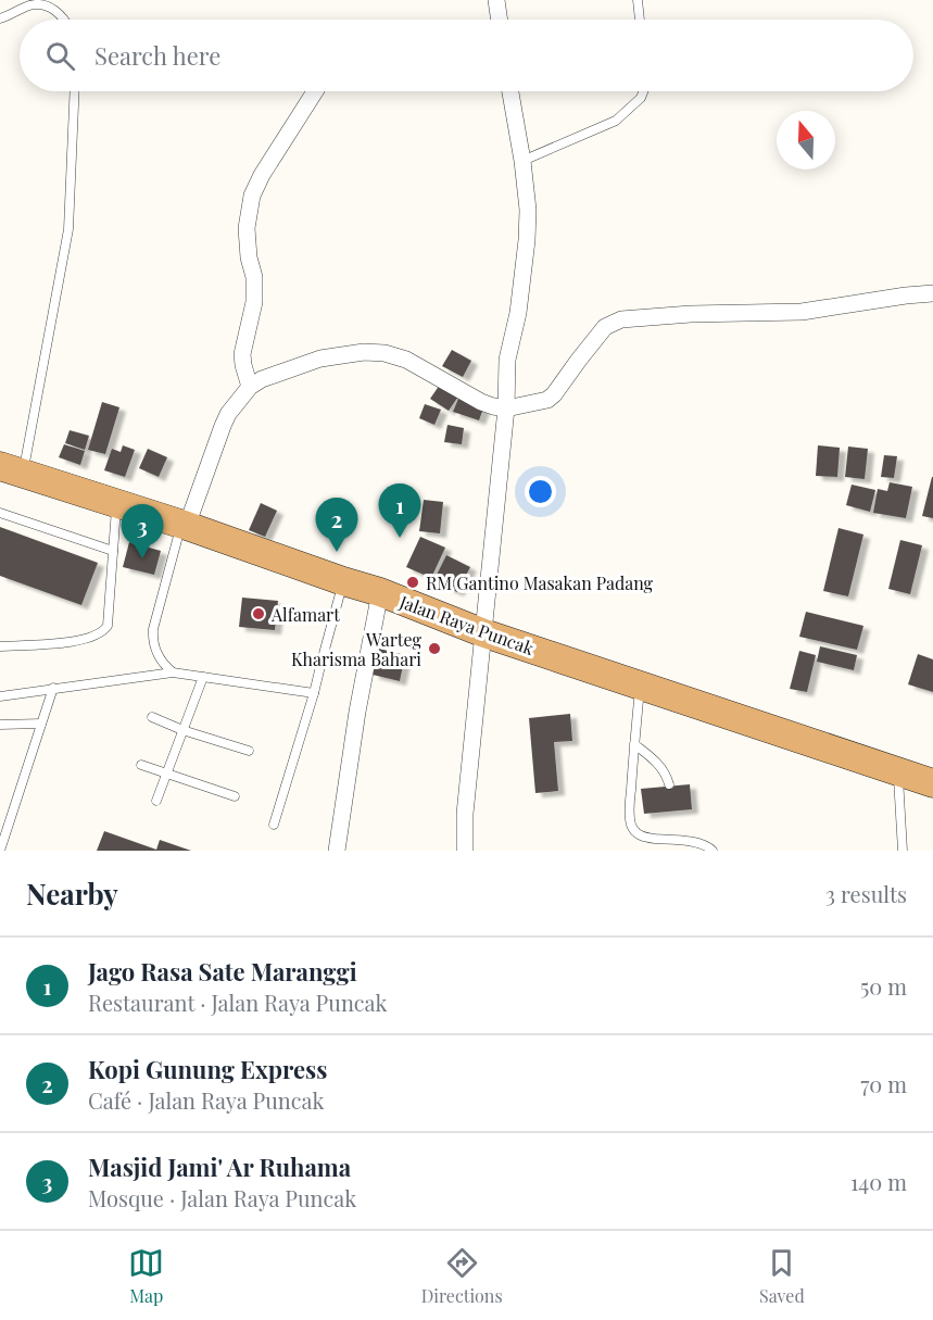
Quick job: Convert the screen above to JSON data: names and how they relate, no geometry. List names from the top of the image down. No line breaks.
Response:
{"streets":{"highway":["Jalan Raya Puncak"]},"places":["RM Gantino Masakan Padang","Alfamart","Warteg Kharisma Bahari"],"north":"top","page":{"search":"Search here","pins":["1","2","3"],"heading":["Nearby","3 results"],"list":[{"mark":"1","name":"Jago Rasa Sate Maranggi","note":"Restaurant · Jalan Raya Puncak","value":"50 m"},{"mark":"2","name":"Kopi Gunung Express","note":"Café · Jalan Raya Puncak","value":"70 m"},{"mark":"3","name":"Masjid Jami' Ar Ruhama","note":"Mosque · Jalan Raya Puncak","value":"140 m"}],"nav":["Map","Directions","Saved"]}}
